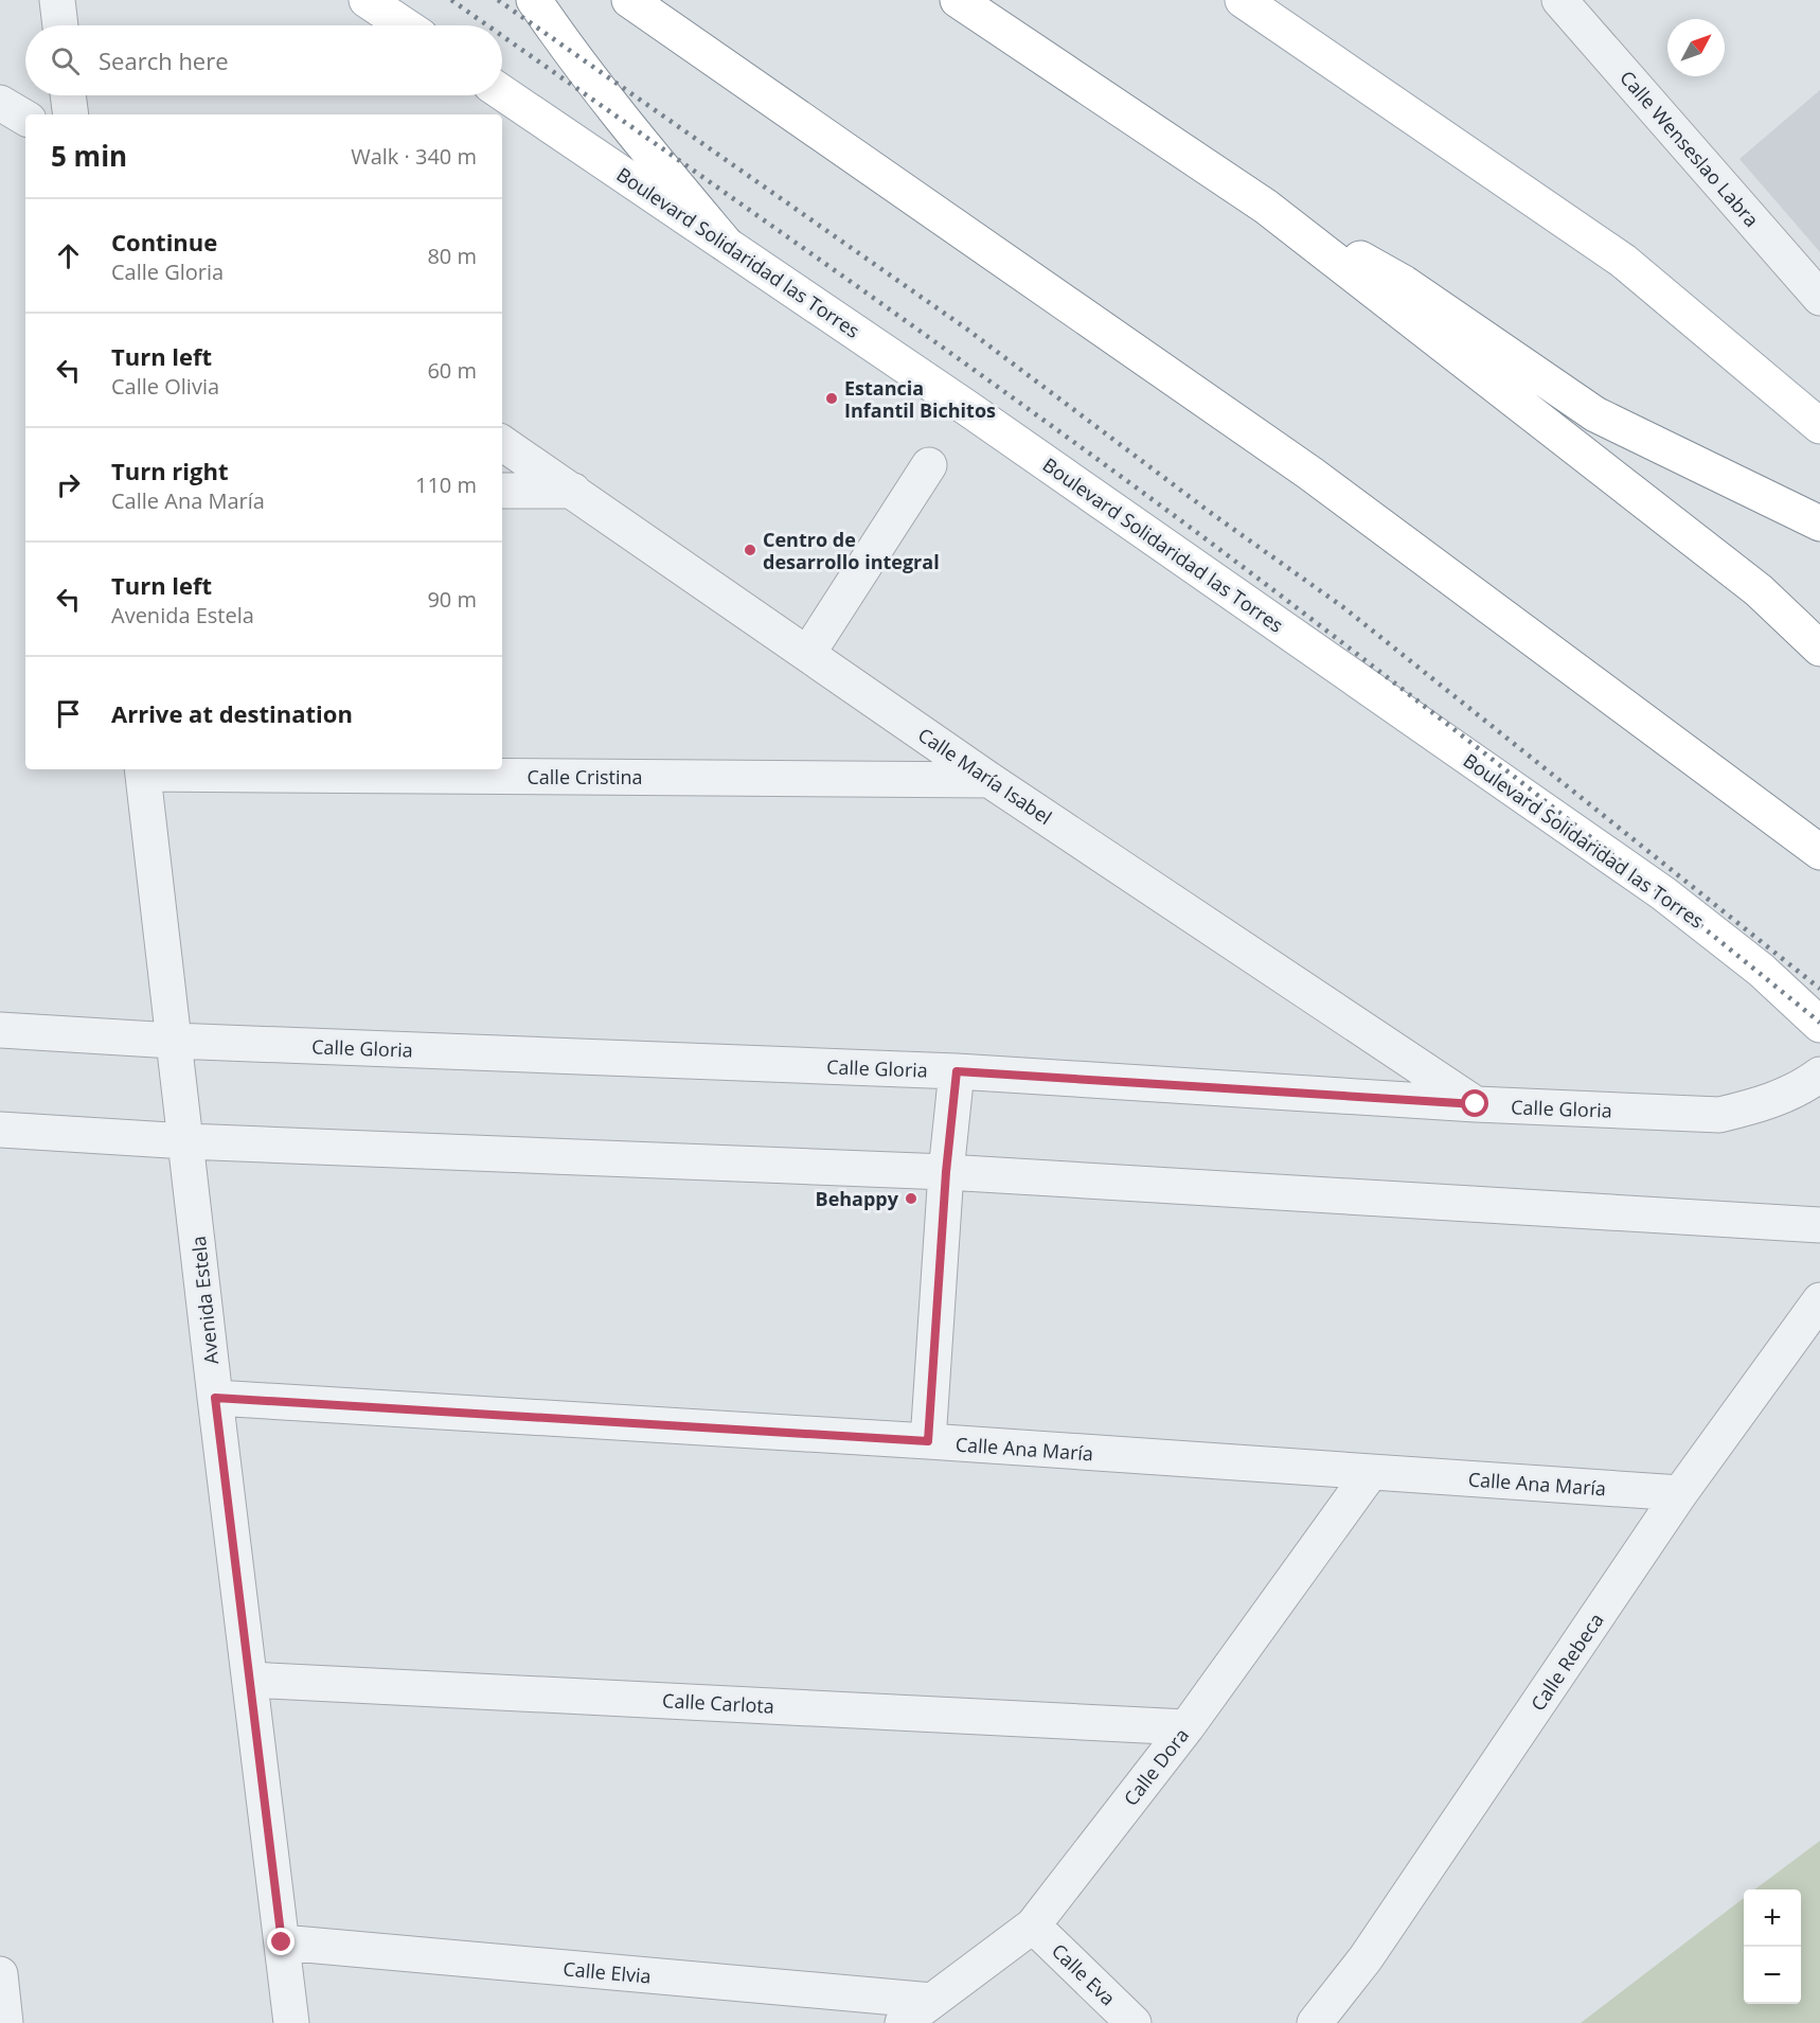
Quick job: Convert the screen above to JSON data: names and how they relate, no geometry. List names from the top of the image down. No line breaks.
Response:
{"streets":{"main road":["Boulevard Solidaridad las Torres"],"street":["Calle Wenseslao Labra","Calle María Isabel","Calle Cristina","Calle Gloria","Avenida Estela","Calle Ana María","Calle Rebeca","Calle Carlota","Calle Dora","Calle Elvia","Calle Eva"]},"crossings":[["Calle María Isabel","Calle Cristina"],["Calle María Isabel","Calle Gloria"],["Calle Cristina","Avenida Estela"],["Calle Gloria","Avenida Estela"],["Avenida Estela","Calle Ana María"],["Avenida Estela","Calle Carlota"],["Avenida Estela","Calle Elvia"],["Calle Ana María","Calle Rebeca"],["Calle Ana María","Calle Dora"],["Calle Carlota","Calle Dora"],["Calle Dora","Calle Elvia"],["Calle Dora","Calle Eva"]],"places":["Estancia Infantil Bichitos","Centro de desarrollo integral","Behappy"],"north":"top right","page":{"search":"Search here","heading":["5 min","Walk · 340 m"],"list":[["Continue","Calle Gloria","80 m"],["Turn left","Calle Olivia","60 m"],["Turn right","Calle Ana María","110 m"],["Turn left","Avenida Estela","90 m"],"Arrive at destination"],"map_buttons":["+","−"]}}
